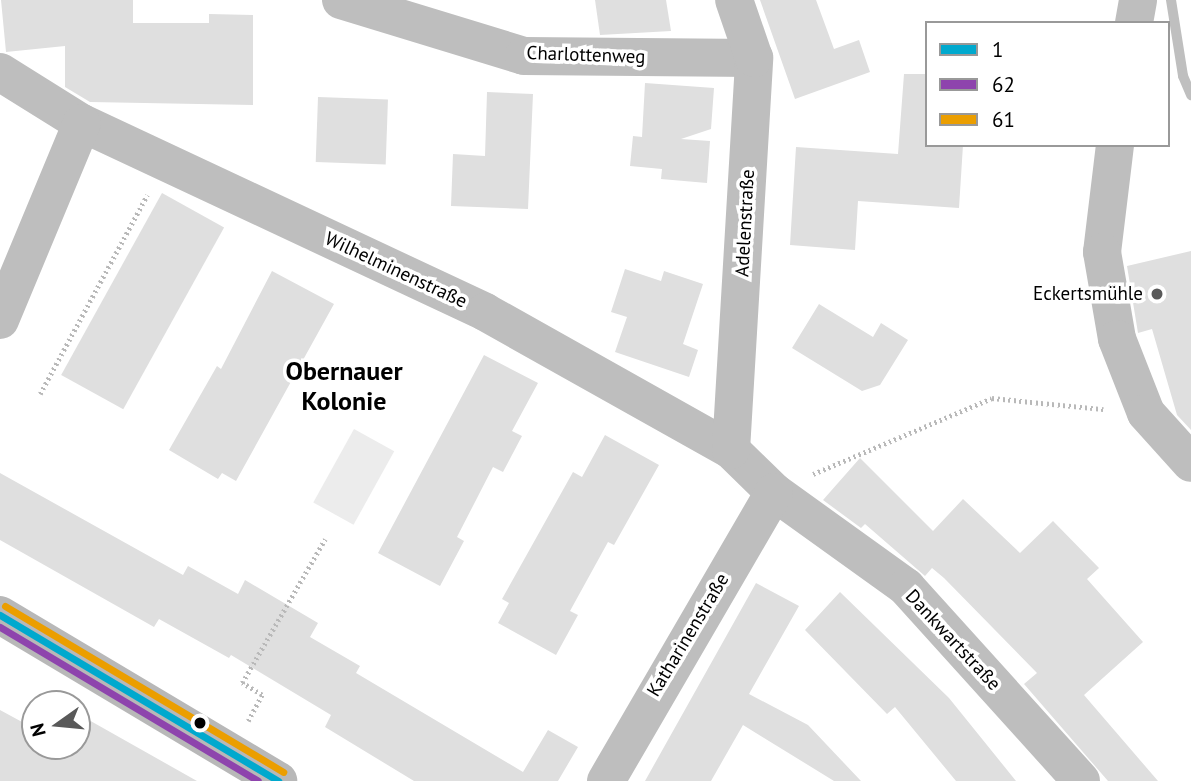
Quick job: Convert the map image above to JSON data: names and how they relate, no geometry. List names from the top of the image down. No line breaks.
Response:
{"streets":{"street":["Charlottenweg","Adelenstraße","Wilhelminenstraße","Katharinenstraße","Dankwartstraße"]},"crossings":[["Charlottenweg","Adelenstraße"],["Adelenstraße","Wilhelminenstraße"],["Wilhelminenstraße","Katharinenstraße"],["Wilhelminenstraße","Dankwartstraße"],["Katharinenstraße","Dankwartstraße"]],"districts":["Obernauer Kolonie"],"places":["Eckertsmühle"],"lines":["transit line 61","transit line 1","transit line 62"],"legend":["1","62","61"],"north":"left"}
